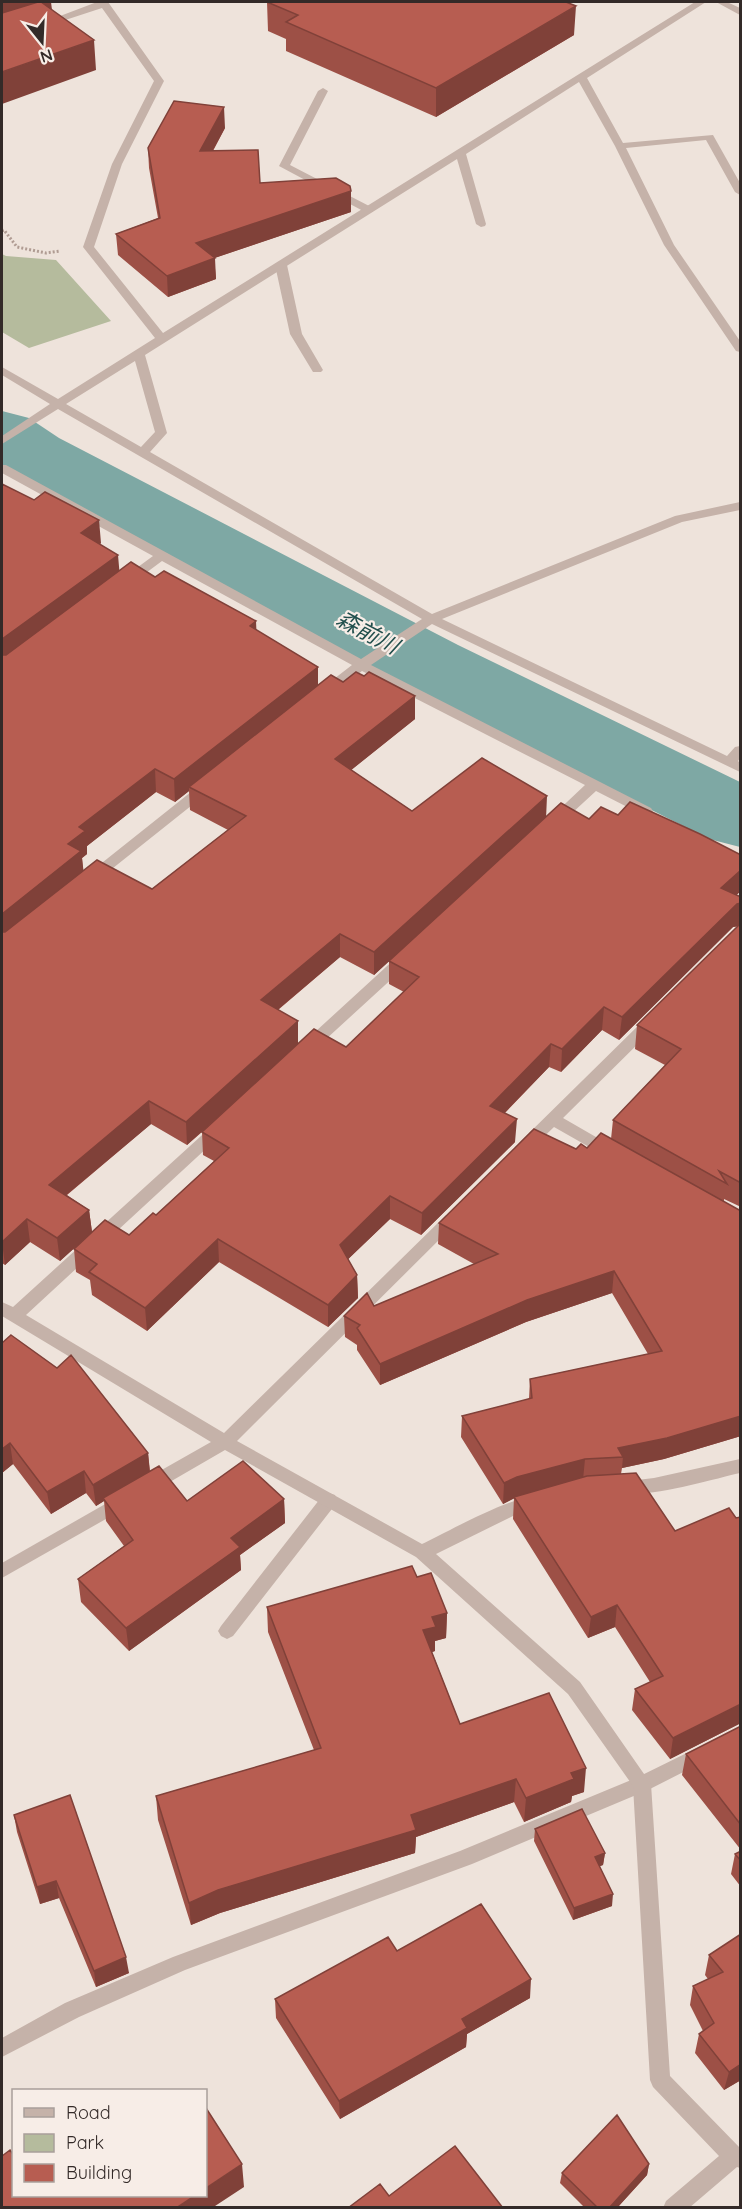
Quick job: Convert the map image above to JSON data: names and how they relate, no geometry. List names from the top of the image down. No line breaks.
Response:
{"water":["森前川"],"legend":["Road","Park","Building"],"north":"bottom"}
